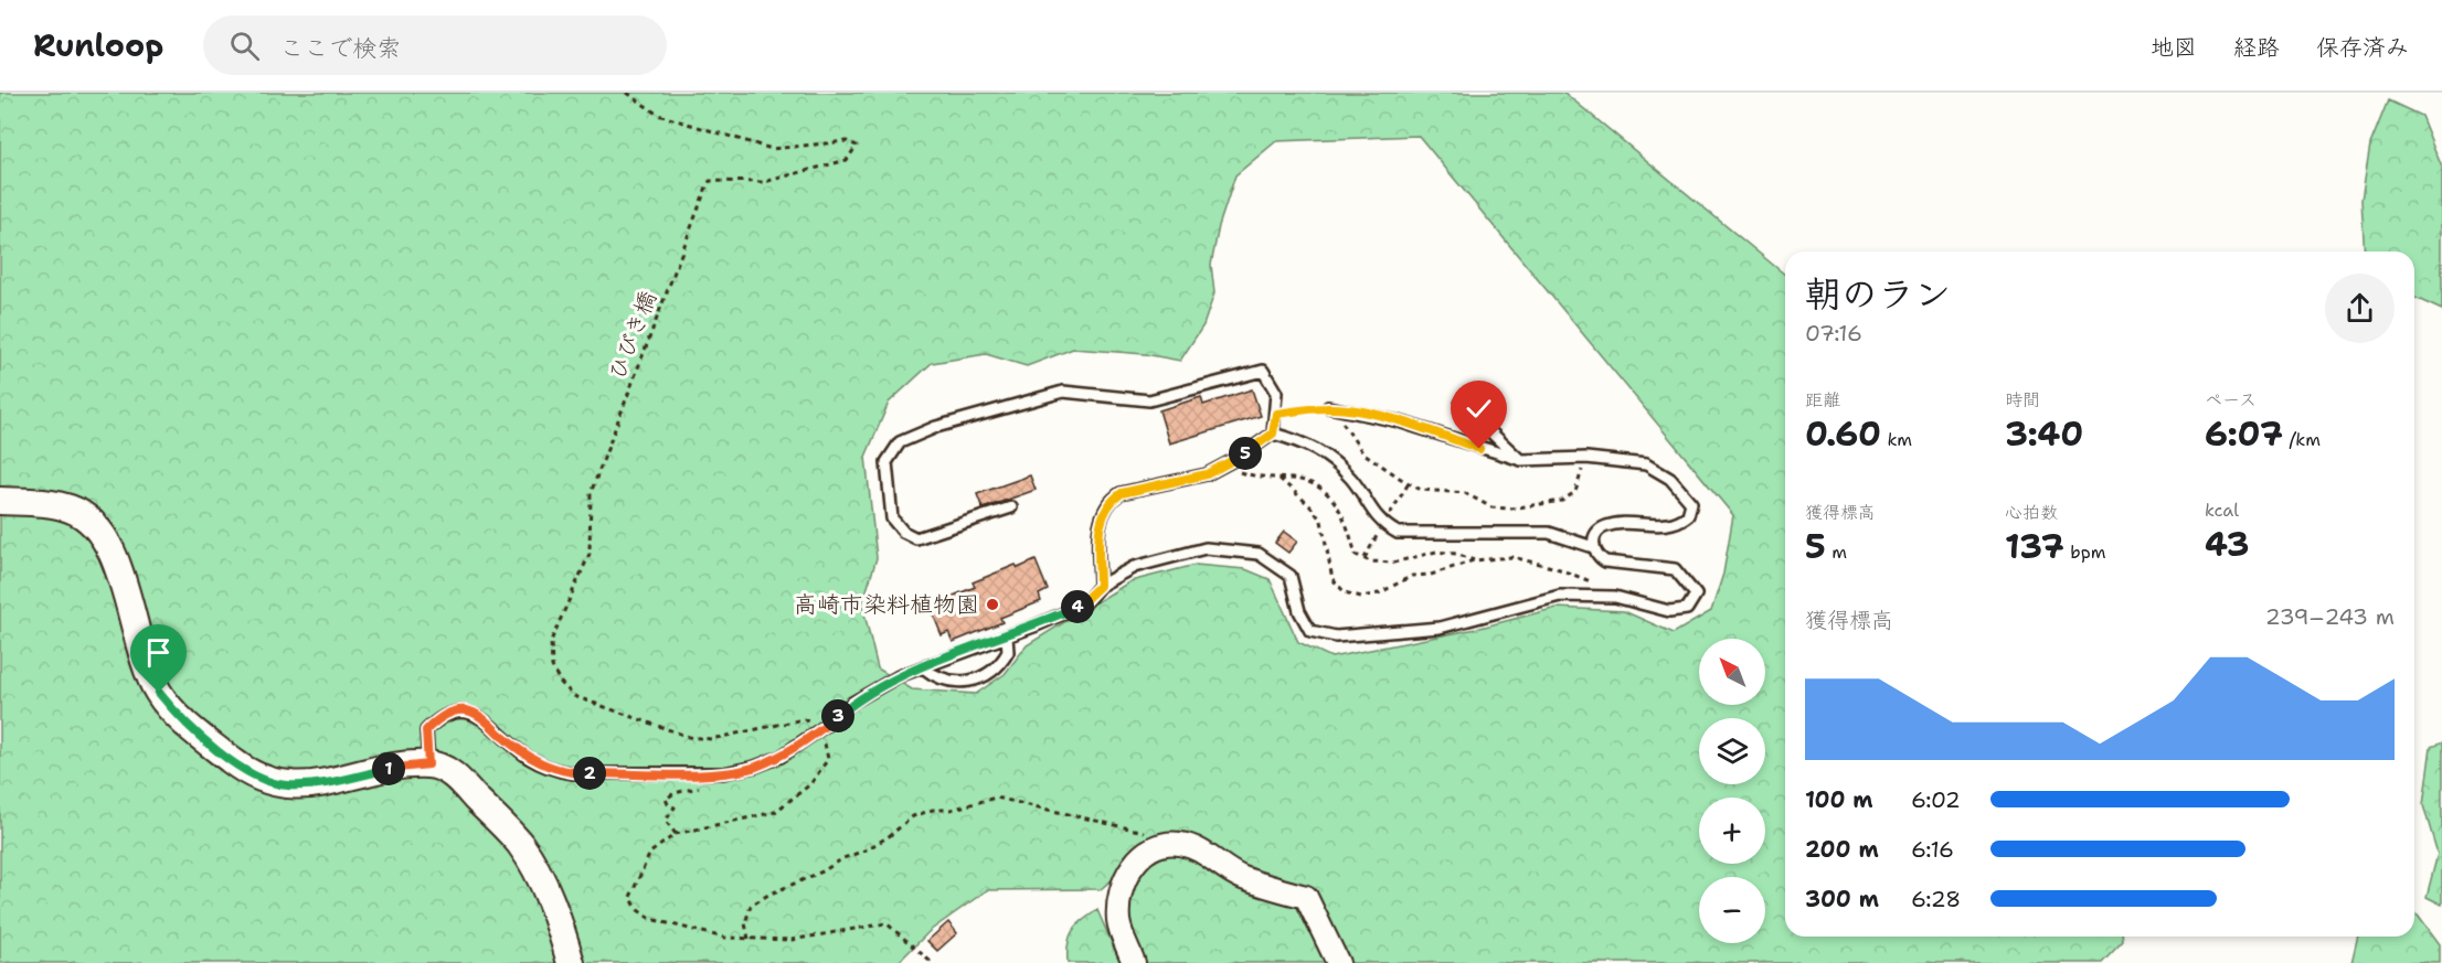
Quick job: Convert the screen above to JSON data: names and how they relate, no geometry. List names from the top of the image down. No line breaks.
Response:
{"streets":{"path":["ひびき橋"]},"places":["高崎市染料植物園"],"north":"top left","page":{"header":"Runloop","search":"ここで検索","nav":["地図","経路","保存済み"],"heading":["朝のラン","07:16"],"stats":[["距離","0.60 km"],["時間","3:40"],["ペース","6:07 /km"],["獲得標高","5 m"],["心拍数","137 bpm"],["kcal","43"]],"pins":["5","4","3","1","2"],"chart":["獲得標高","239–243 m"],"map_buttons":["+","−"],"list":[{"name":"100 m","note":"6:02"},{"name":"200 m","note":"6:16"},{"name":"300 m","note":"6:28"}]}}
